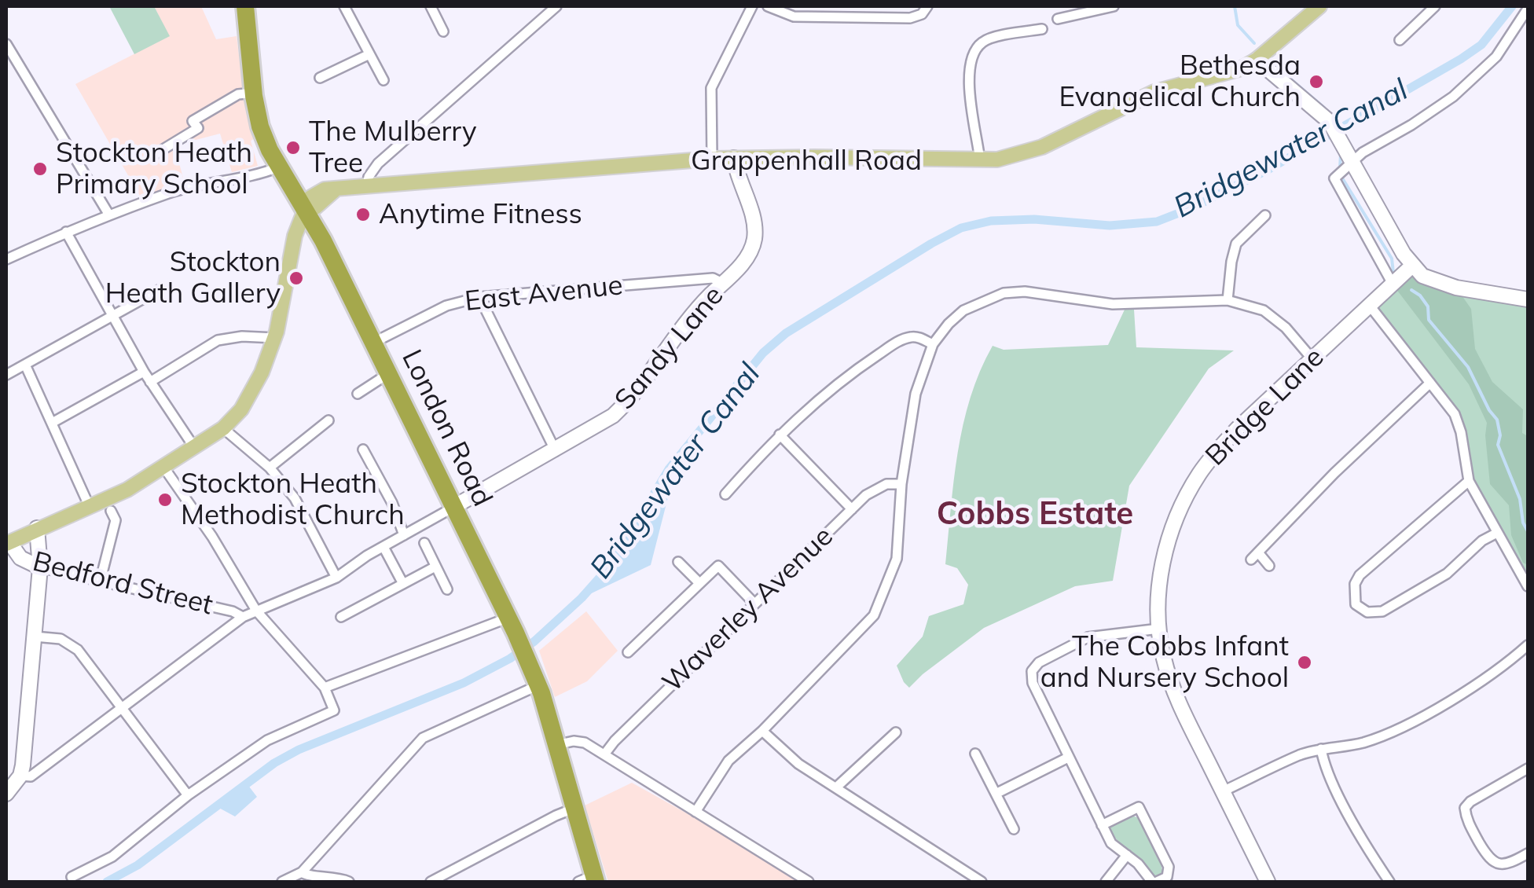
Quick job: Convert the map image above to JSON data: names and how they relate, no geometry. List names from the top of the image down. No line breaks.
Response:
{"streets":{"highway":["London Road"],"main road":["Grappenhall Road"],"street":["East Avenue","Sandy Lane","Bridge Lane","Bedford Street","Waverley Avenue"]},"crossings":[["Grappenhall Road","Sandy Lane"],["Grappenhall Road","London Road"],["East Avenue","Sandy Lane"],["East Avenue","London Road"],["Sandy Lane","London Road"]],"districts":["Cobbs Estate"],"water":["Bridgewater Canal"],"places":["Bethesda Evangelical Church","The Mulberry Tree","Stockton Heath Primary School","Anytime Fitness","Stockton Heath Gallery","Stockton Heath Methodist Church","The Cobbs Infant and Nursery School"]}
